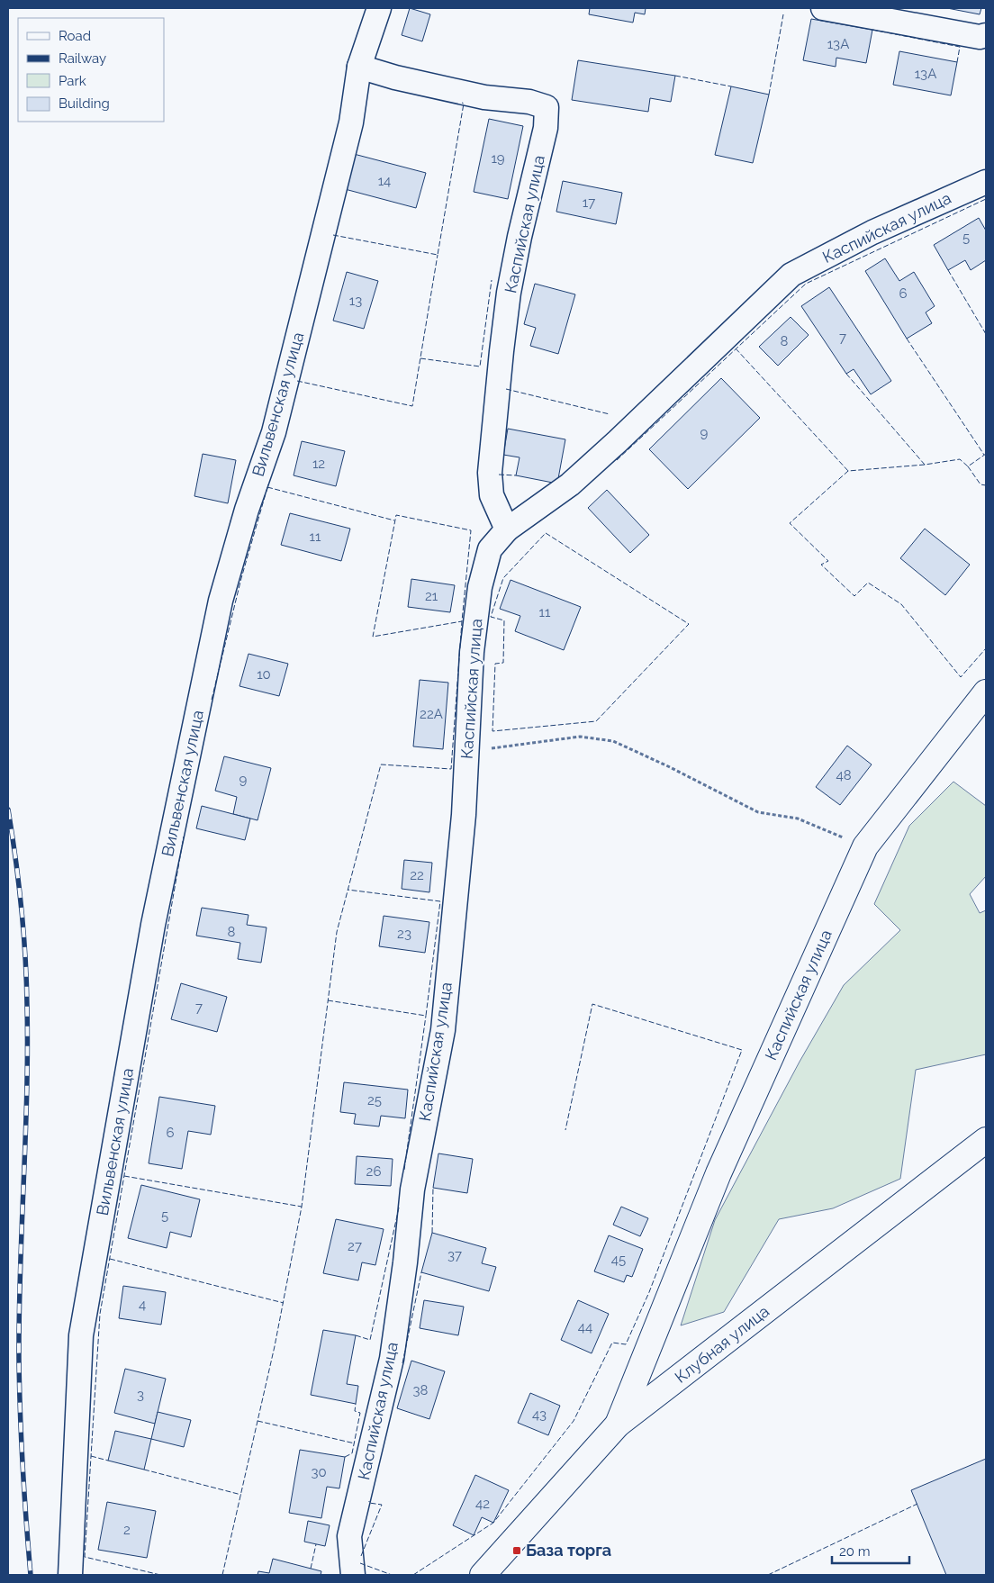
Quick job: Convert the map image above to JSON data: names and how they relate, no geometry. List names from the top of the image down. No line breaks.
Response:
{"streets":{"street":["Каспийская улица","Вильвенская улица","Клубная улица"]},"crossings":[["Каспийская улица","Вильвенская улица"],["Каспийская улица","Клубная улица"]],"places":{"transit":["База торга"]},"house_numbers":["13А","13А","19","14","17","5","6","13","7","8","9","12","11","21","11","10","22А","48","9","22","8","23","7","25","6","26","5","27","37","45","4","44","38","3","43","30","42","2"],"legend":["Road","Railway","Park","Building"],"scale_bar":"20 m"}
